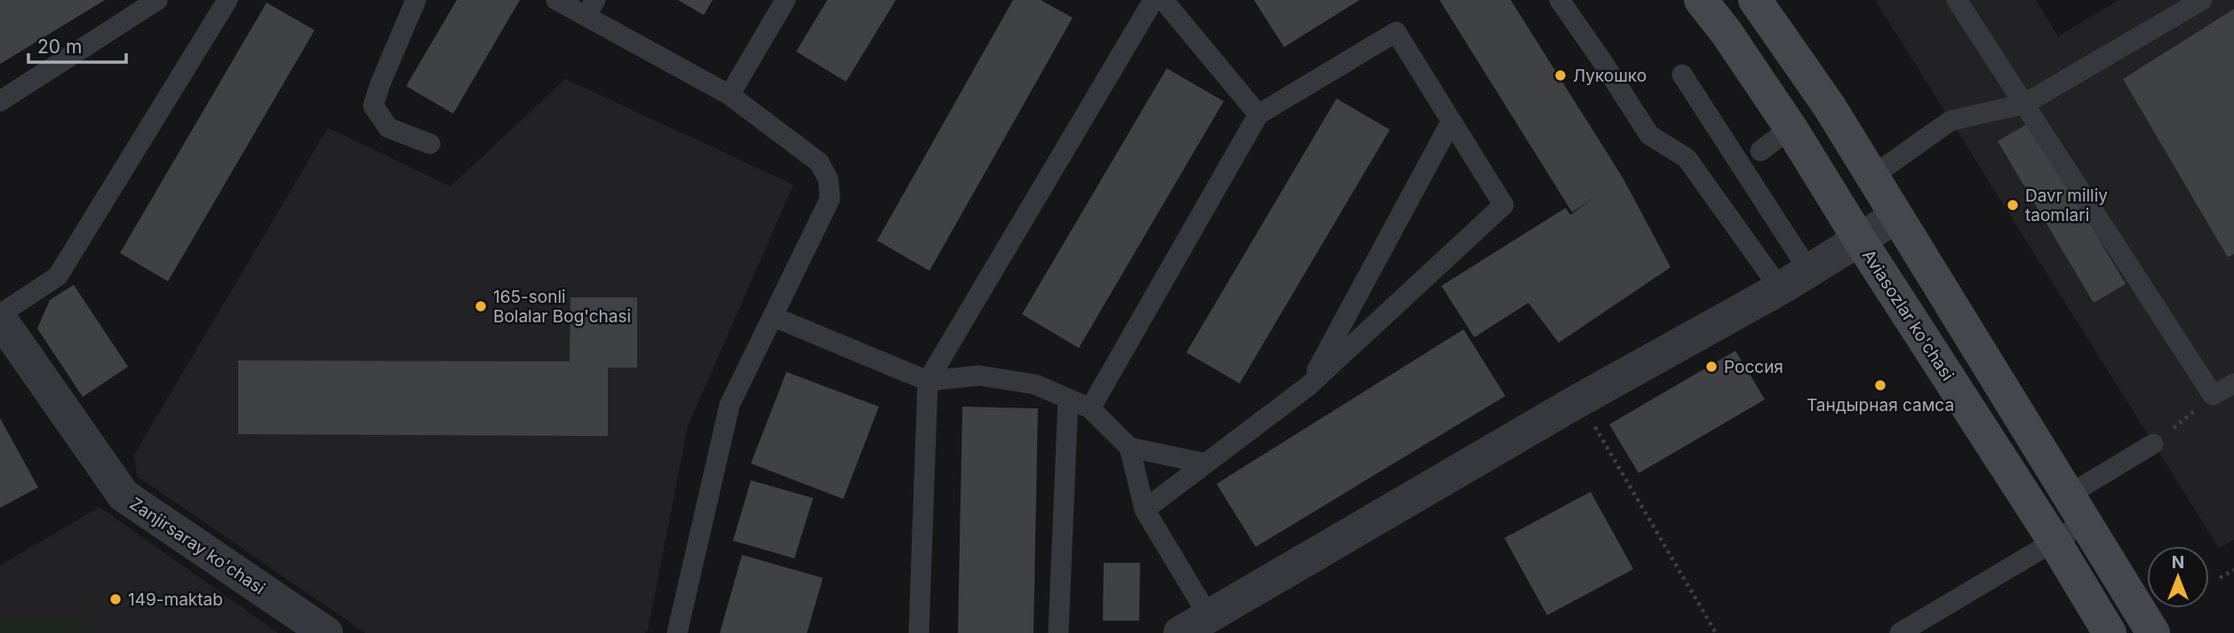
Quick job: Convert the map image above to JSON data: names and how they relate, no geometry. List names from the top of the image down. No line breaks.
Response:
{"streets":{"main road":["Aviasozlar ko'chasi"],"street":["Zanjirsaray ko'chasi"]},"places":["Лукошко","Davr milliy taomlari","165-sonli Bolalar Bog'chasi","Россия","Тандырная самса","149-maktab"],"scale_bar":"20 m","north":"top"}
